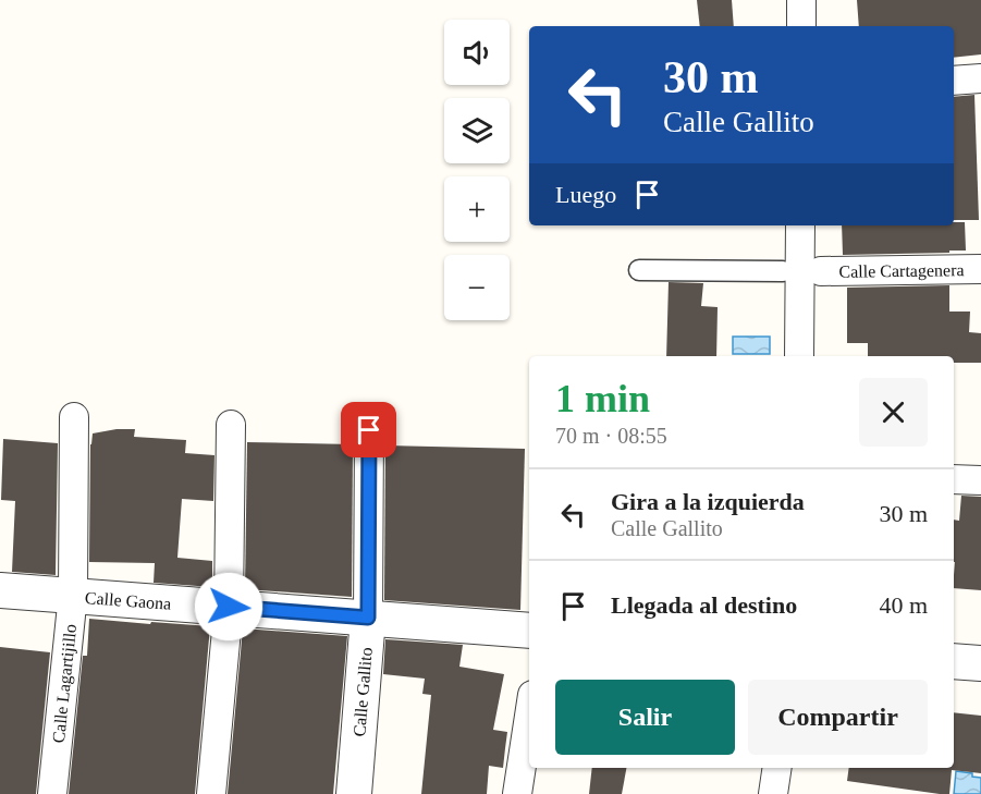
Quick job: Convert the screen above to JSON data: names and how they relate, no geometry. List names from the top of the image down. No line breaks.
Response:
{"streets":{"street":["Calle Cartagenera","Calle Gaona","Calle Lagartijillo","Calle Gallito"]},"crossings":[["Calle Gaona","Calle Lagartijillo"],["Calle Gaona","Calle Gallito"]],"page":{"map_buttons":["+","−"],"turn":["30 m","Calle Gallito"],"then":"Luego","heading":["1 min","70 m · 08:55"],"list":[{"name":"Gira a la izquierda","note":"Calle Gallito","value":"30 m"},{"name":"Llegada al destino","value":"40 m"}],"buttons":["Salir","Compartir"]}}
